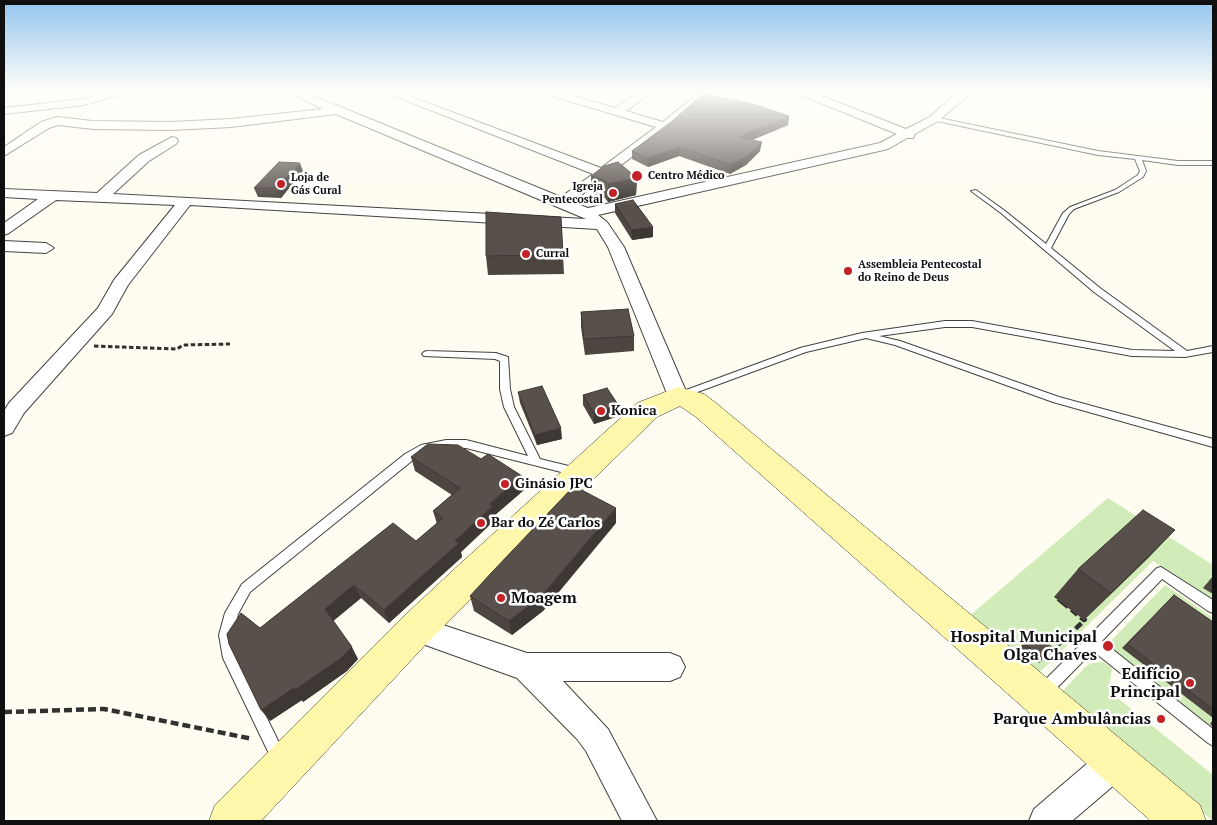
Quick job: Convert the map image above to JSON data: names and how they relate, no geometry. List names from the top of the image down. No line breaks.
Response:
{"places":["Centro Médico","Loja de Gás Cural","Igreja Pentecostal","Curral","Assembleia Pentecostal do Reino de Deus","Konica","Ginásio JPC","Bar do Zé Carlos","Moagem","Hospital Municipal Olga Chaves","Edifício Principal","Parque Ambulâncias"]}
